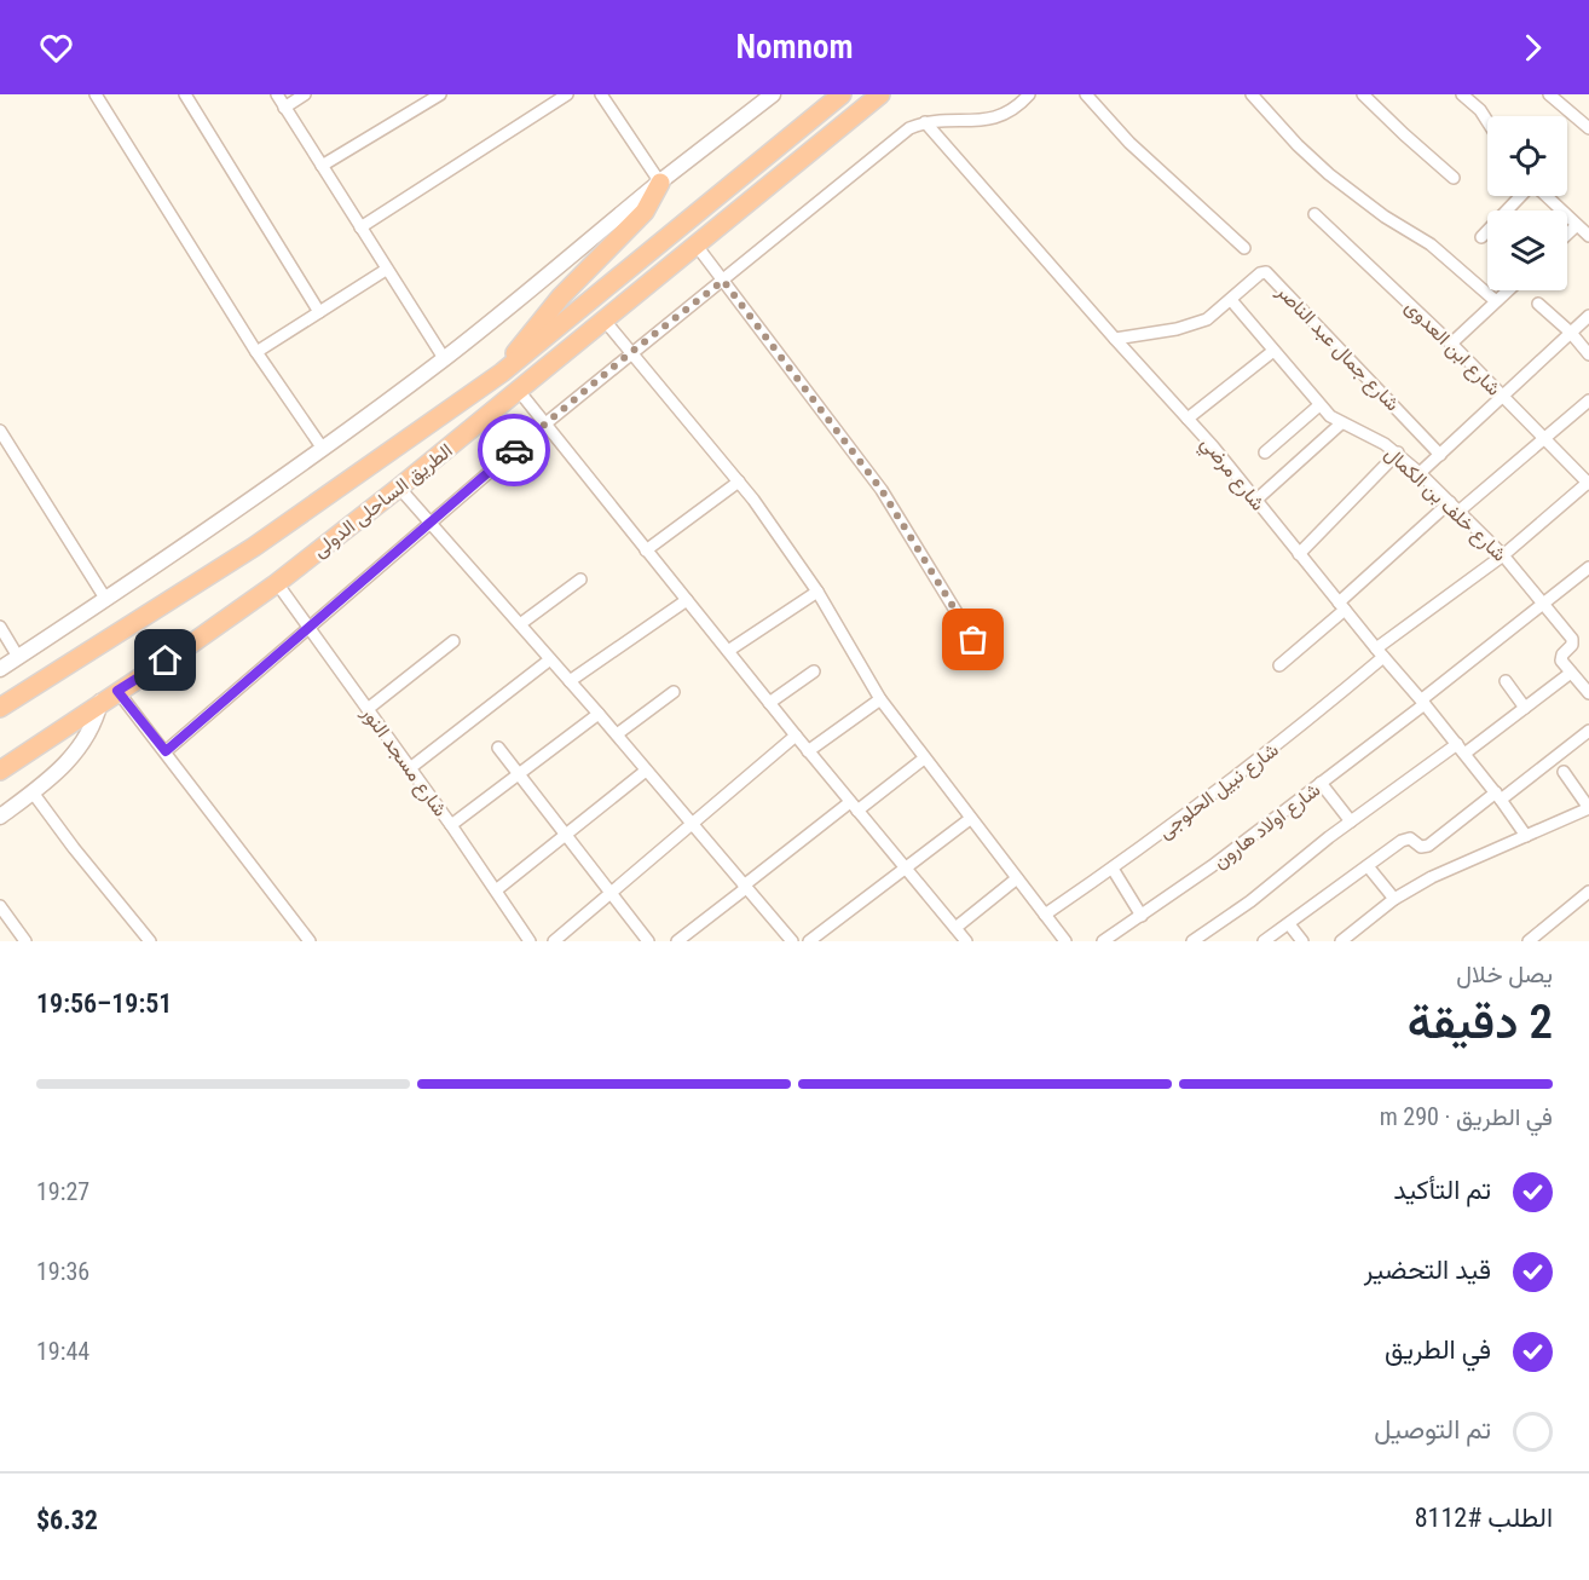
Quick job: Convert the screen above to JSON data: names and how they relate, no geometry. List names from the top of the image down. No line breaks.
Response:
{"streets":{"highway":["الطريق الساحلى الدولى"],"street":["شارع جمال عبد الناصر","شارع ابن العدوى","شارع مرضي","شارع خلف بن الكمال","شارع مسجد النور","شارع نبيل الحلوجى","شارع اولاد هارون"]},"crossings":[["شارع جمال عبد الناصر","شارع مرضي"],["شارع جمال عبد الناصر","شارع خلف بن الكمال"],["شارع ابن العدوى","شارع نبيل الحلوجى"],["شارع مرضي","شارع نبيل الحلوجى"],["شارع مرضي","شارع اولاد هارون"],["الطريق الساحلى الدولى","شارع مسجد النور"],["شارع خلف بن الكمال","شارع نبيل الحلوجى"],["شارع خلف بن الكمال","شارع اولاد هارون"]],"page":{"header":"Nomnom","heading":["2 دقيقة","يصل خلال","19:51–19:56"],"panel":["الطلب #8112","$6.32"],"bar":"في الطريق · 290 m","list":[["تم التأكيد","19:27"],["قيد التحضير","19:36"],["في الطريق","19:44"],"تم التوصيل"]}}
